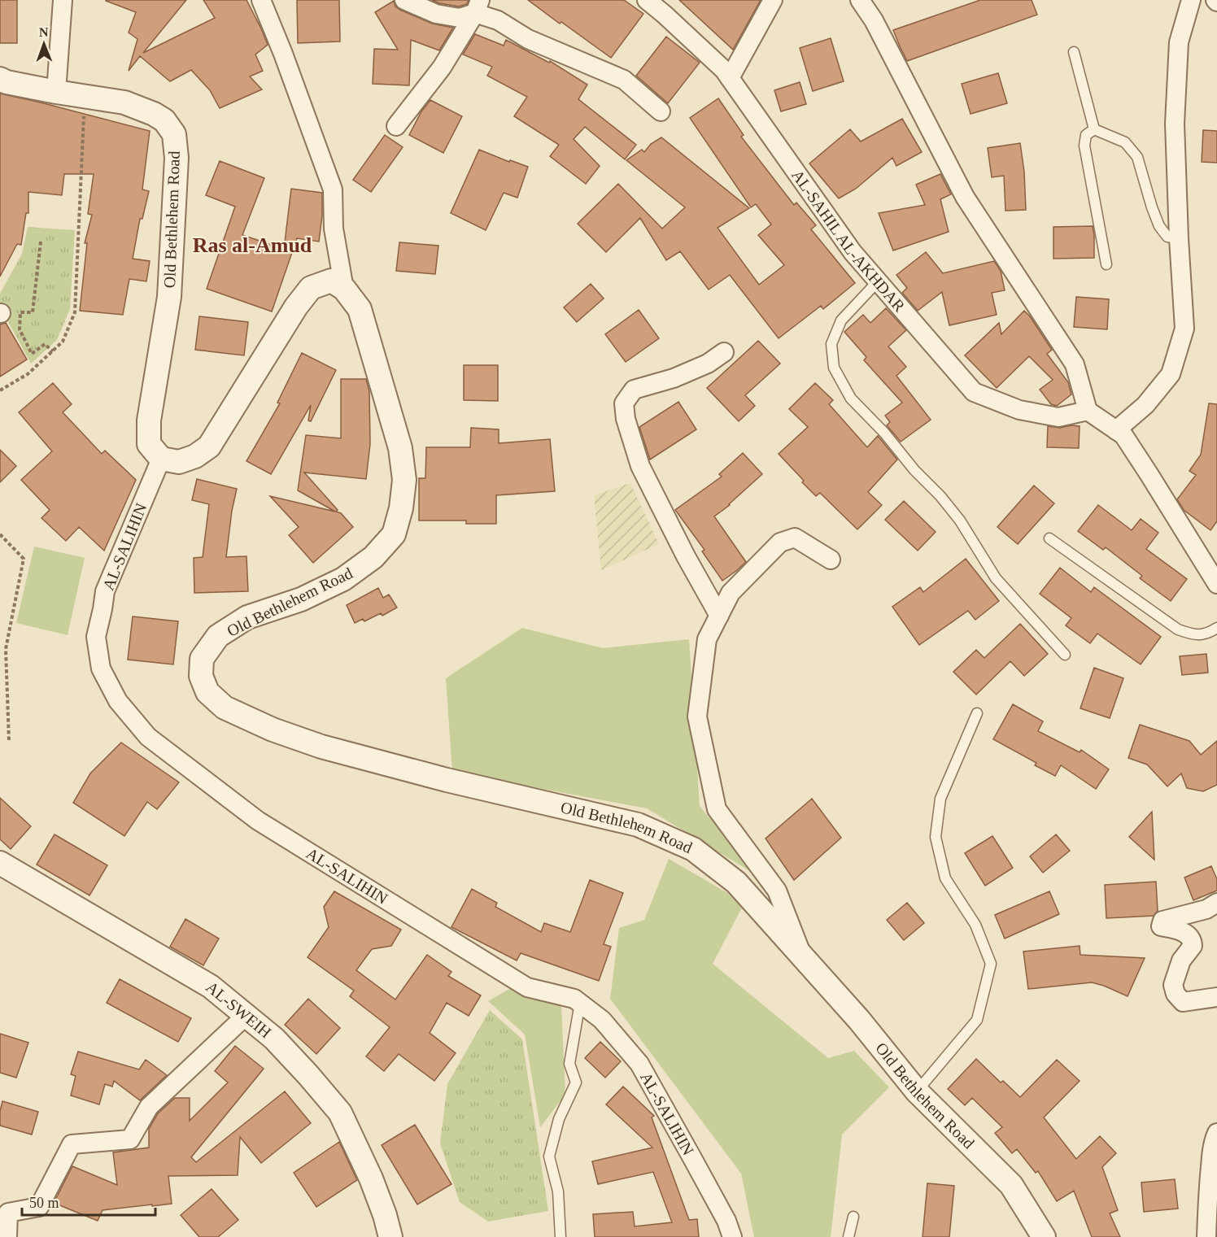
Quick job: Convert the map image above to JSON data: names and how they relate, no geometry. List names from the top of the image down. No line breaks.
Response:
{"streets":{"street":["Old Bethlehem Road","AL-SAHIL AL-AKHDAR","AL-SALIHIN","AL-SWEIH"]},"crossings":[["Old Bethlehem Road","AL-SALIHIN"]],"districts":["Ras al-Amud"],"scale_bar":"50 m","north":"top"}
